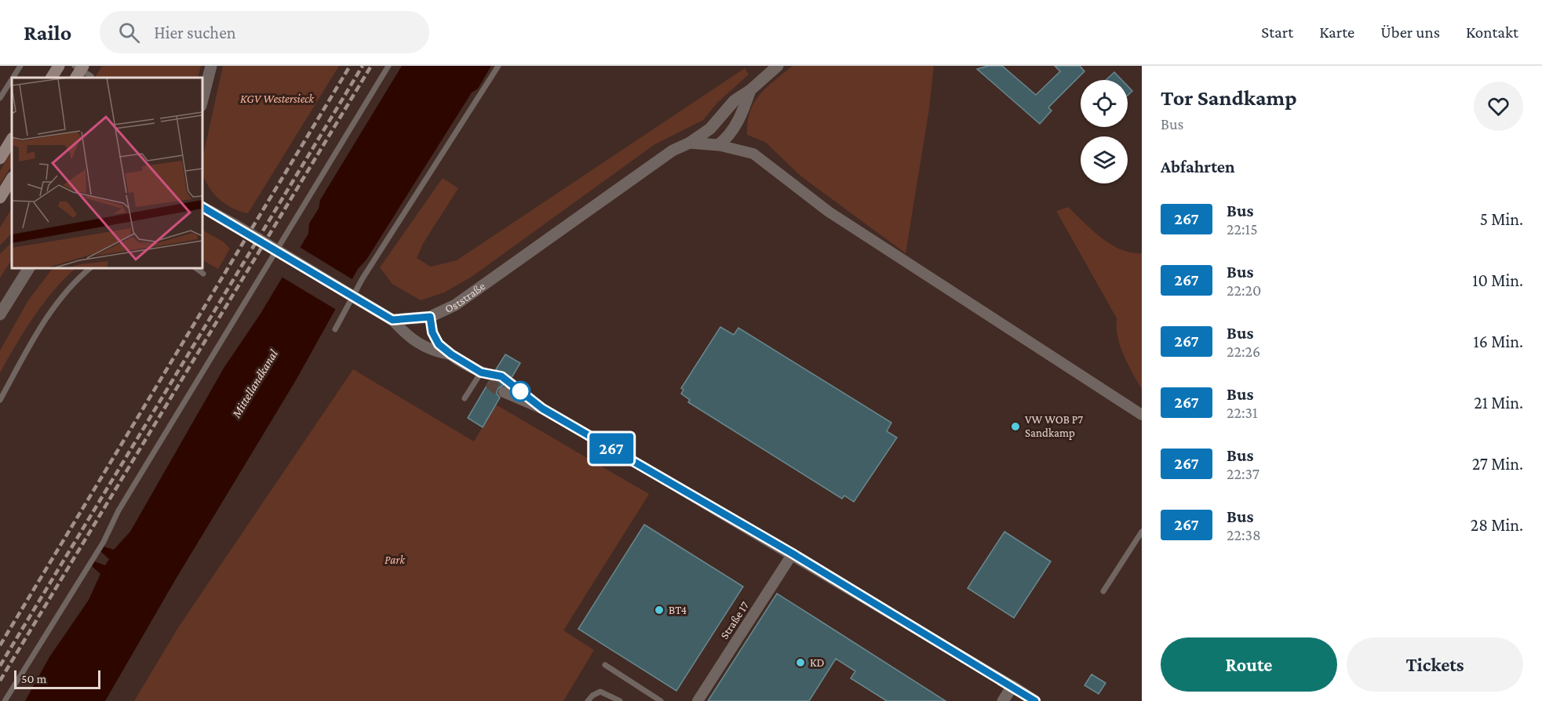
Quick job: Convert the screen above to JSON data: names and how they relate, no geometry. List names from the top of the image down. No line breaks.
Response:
{"streets":{"street":["Oststraße","Straße 17"]},"water":["Mittellandkanal"],"parks":["KGV Westersieck","Park"],"places":["VW WOB P7 Sandkamp","BT4","KD"],"lines":["bus line 267"],"scale_bar":"50 m","page":{"header":"Railo","search":"Hier suchen","nav":["Start","Karte","Über uns","Kontakt"],"on_map":"267","heading":[["Tor Sandkamp","Bus"],"Abfahrten"],"list":[{"mark":"267","name":"Bus","note":"22:15","value":"5 Min."},{"mark":"267","name":"Bus","note":"22:20","value":"10 Min."},{"mark":"267","name":"Bus","note":"22:26","value":"16 Min."},{"mark":"267","name":"Bus","note":"22:31","value":"21 Min."},{"mark":"267","name":"Bus","note":"22:37","value":"27 Min."},{"mark":"267","name":"Bus","note":"22:38","value":"28 Min."}],"buttons":["Route","Tickets"],"scale":"50 m"}}
